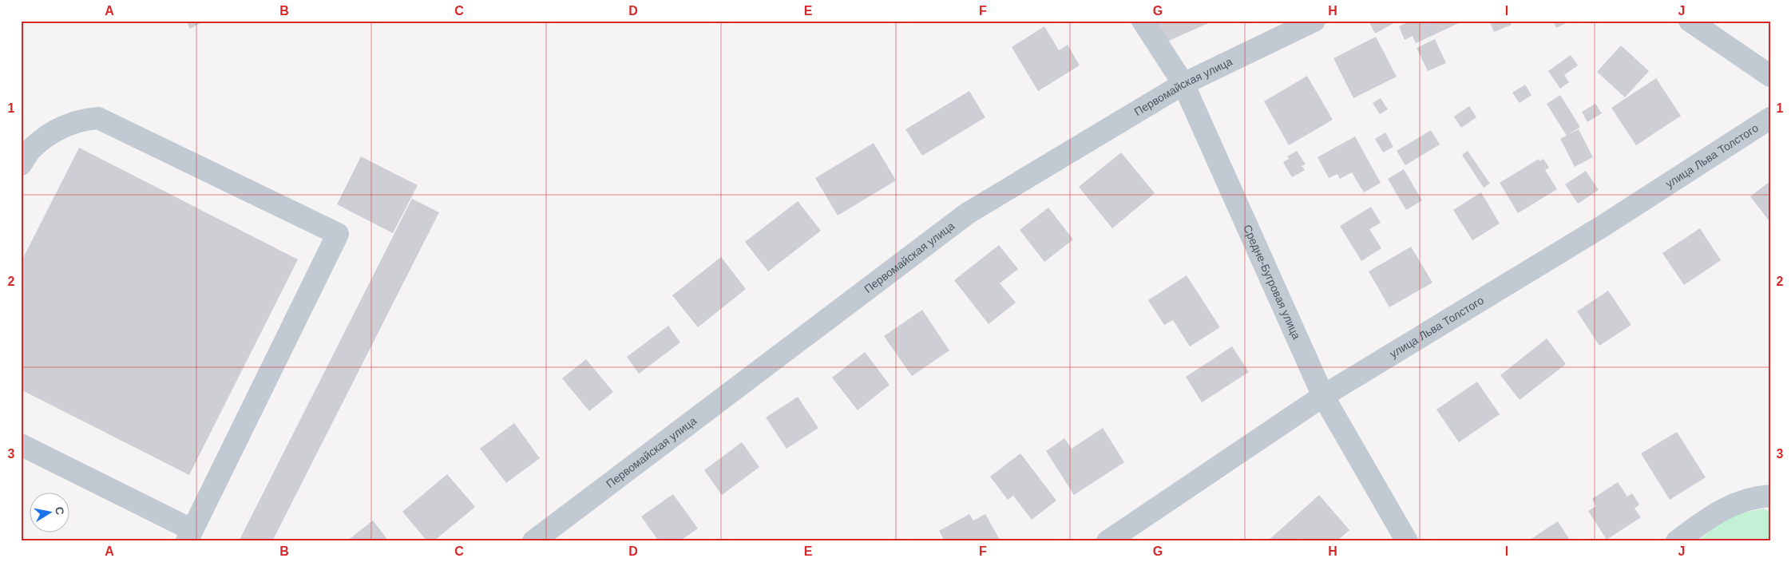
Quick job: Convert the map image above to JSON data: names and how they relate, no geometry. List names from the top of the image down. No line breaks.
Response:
{"streets":{"street":["Первомайская улица","улица Льва Толстого","Средне-Бугровая улица"]},"crossings":[["Первомайская улица","Средне-Бугровая улица"],["улица Льва Толстого","Средне-Бугровая улица"]],"north":"right","grid":{"columns":["A","B","C","D","E","F","G","H","I","J"],"rows":["1","2","3"]}}
